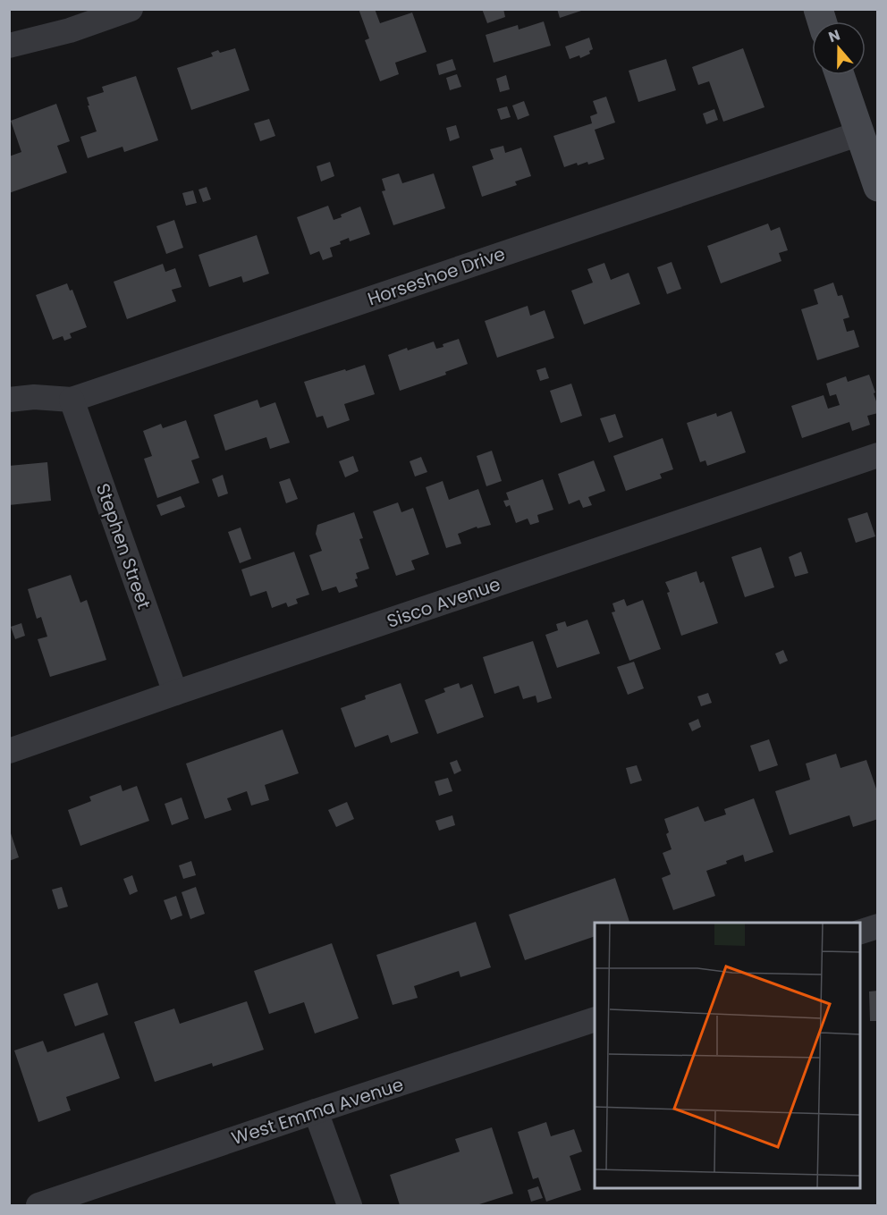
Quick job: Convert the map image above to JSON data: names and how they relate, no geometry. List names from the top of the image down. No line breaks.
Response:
{"streets":{"street":["Horseshoe Drive","Stephen Street","Sisco Avenue","West Emma Avenue"]},"crossings":[["Horseshoe Drive","Stephen Street"],["Stephen Street","Sisco Avenue"]],"north":"top"}
